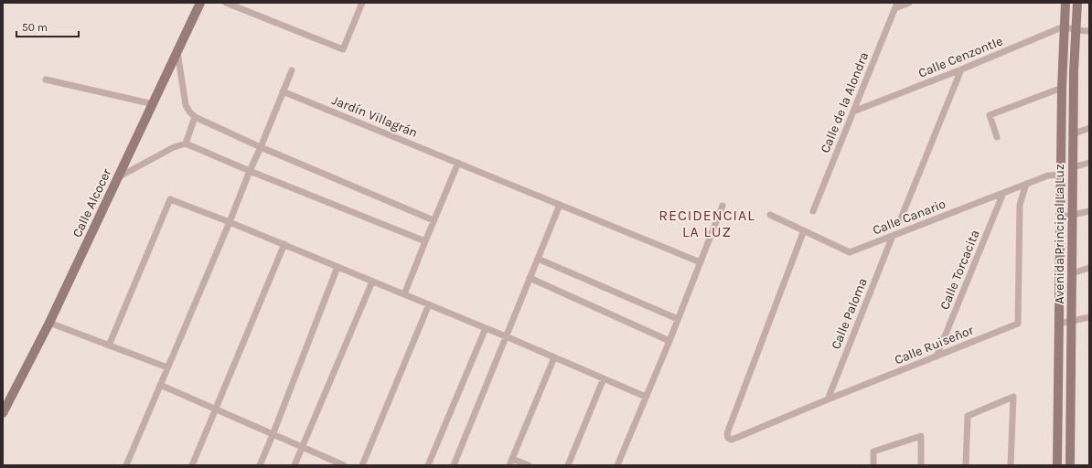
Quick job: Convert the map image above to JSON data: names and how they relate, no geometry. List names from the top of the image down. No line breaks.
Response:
{"streets":{"street":["Calle Cenzontle","Calle de la Alondra","Jardín Villagrán","Calle Alcocer","Calle Canario","Avenida Principal La Luz","Calle Torcacita","Calle Paloma","Calle Ruiseñor"]},"crossings":[["Calle Cenzontle","Calle de la Alondra"],["Calle Cenzontle","Avenida Principal La Luz"],["Calle Canario","Avenida Principal La Luz"],["Calle Canario","Calle Torcacita"],["Calle Canario","Calle Paloma"],["Calle Canario","Calle Ruiseñor"],["Calle Torcacita","Calle Ruiseñor"],["Calle Paloma","Calle Ruiseñor"]],"districts":["RECIDENCIAL LA LUZ"],"scale_bar":"50 m"}
